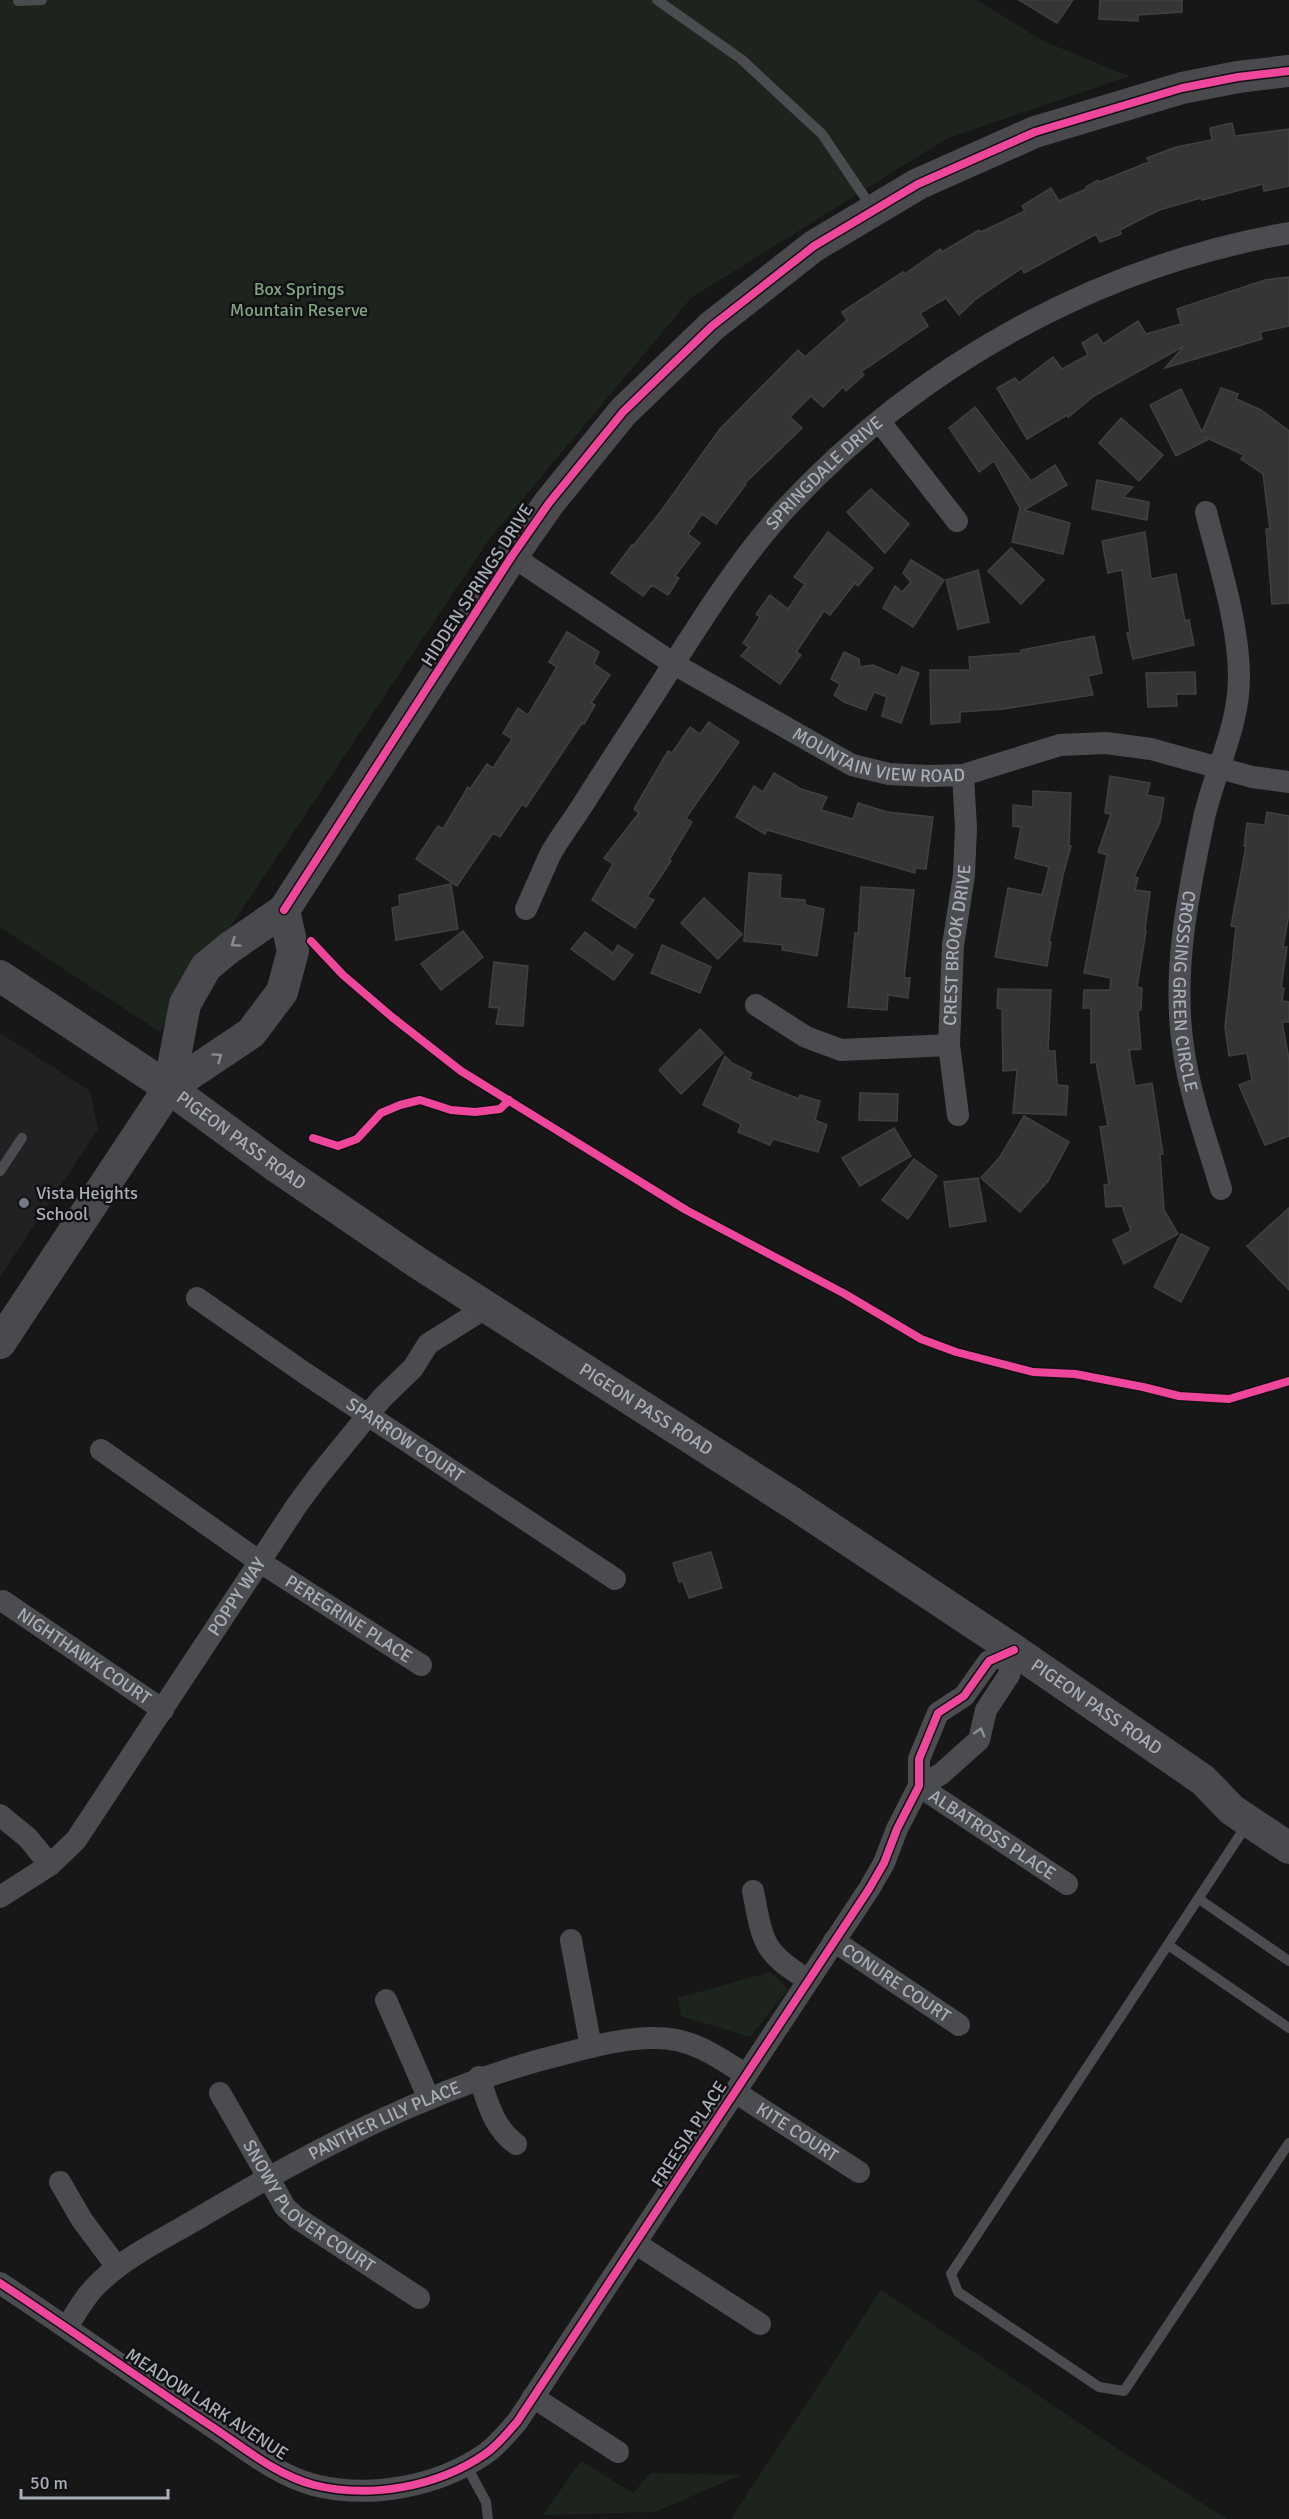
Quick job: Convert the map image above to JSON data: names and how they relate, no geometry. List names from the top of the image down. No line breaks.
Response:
{"streets":{"street":["SPRINGDALE DRIVE","HIDDEN SPRINGS DRIVE","MOUNTAIN VIEW ROAD","CREST BROOK DRIVE","CROSSING GREEN CIRCLE","PIGEON PASS ROAD","SPARROW COURT","POPPY WAY","PEREGRINE PLACE","NIGHTHAWK COURT","ALBATROSS PLACE","CONURE COURT","PANTHER LILY PLACE","KITE COURT","FREESIA PLACE","SNOWY PLOVER COURT","MEADOW LARK AVENUE"]},"crossings":[["SPRINGDALE DRIVE","MOUNTAIN VIEW ROAD"],["HIDDEN SPRINGS DRIVE","MOUNTAIN VIEW ROAD"],["HIDDEN SPRINGS DRIVE","PIGEON PASS ROAD"],["MOUNTAIN VIEW ROAD","CREST BROOK DRIVE"],["MOUNTAIN VIEW ROAD","CROSSING GREEN CIRCLE"],["PIGEON PASS ROAD","POPPY WAY"],["SPARROW COURT","POPPY WAY"],["POPPY WAY","PEREGRINE PLACE"],["POPPY WAY","NIGHTHAWK COURT"],["ALBATROSS PLACE","FREESIA PLACE"],["CONURE COURT","FREESIA PLACE"],["PANTHER LILY PLACE","KITE COURT"],["PANTHER LILY PLACE","FREESIA PLACE"],["PANTHER LILY PLACE","SNOWY PLOVER COURT"],["PANTHER LILY PLACE","MEADOW LARK AVENUE"],["KITE COURT","FREESIA PLACE"],["FREESIA PLACE","MEADOW LARK AVENUE"]],"parks":["Box Springs Mountain Reserve"],"places":["Vista Heights School"],"scale_bar":"50 m"}
